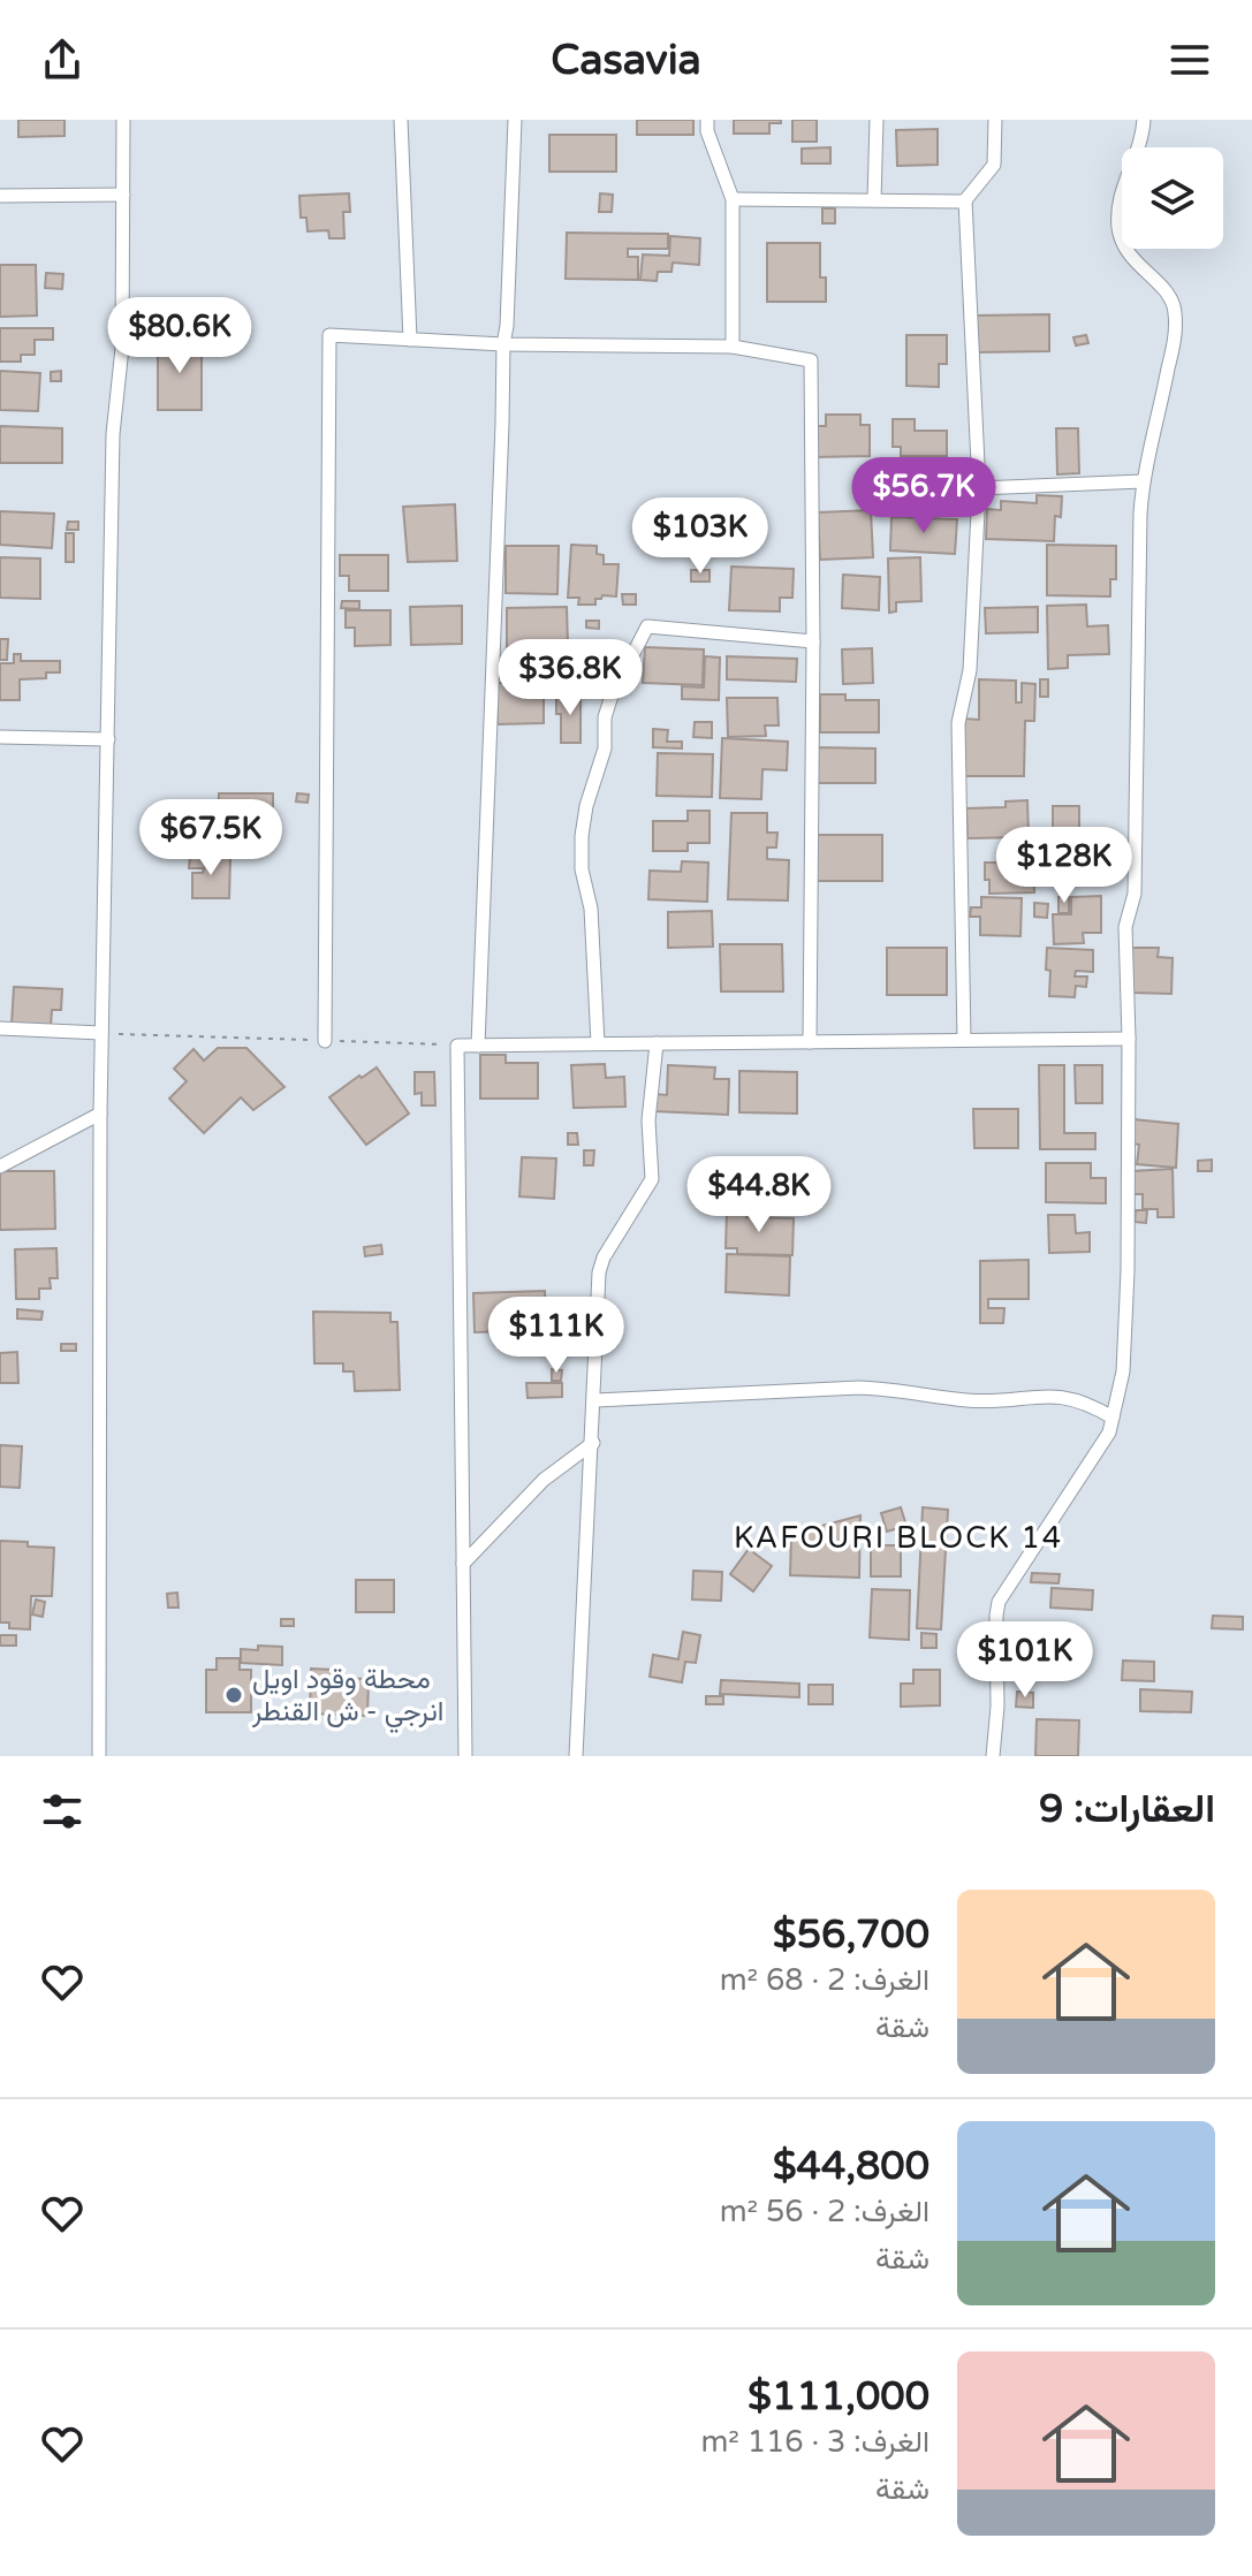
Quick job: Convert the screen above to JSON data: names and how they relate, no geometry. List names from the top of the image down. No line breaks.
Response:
{"districts":["KAFOURI BLOCK 14"],"places":["محطة وقود اويل انرجي - ش القنطر"],"page":{"header":"Casavia","price":["$80.6K","$56.7K","$103K","$36.8K","$67.5K","$128K","$44.8K","$111K","$101K"],"heading":"العقارات: 9","list":[{"name":"$56,700","note":"الغرف: 2 · 68 m² · شقة"},{"name":"$44,800","note":"الغرف: 2 · 56 m² · شقة"},{"name":"$111,000","note":"الغرف: 3 · 116 m² · شقة"}]}}
